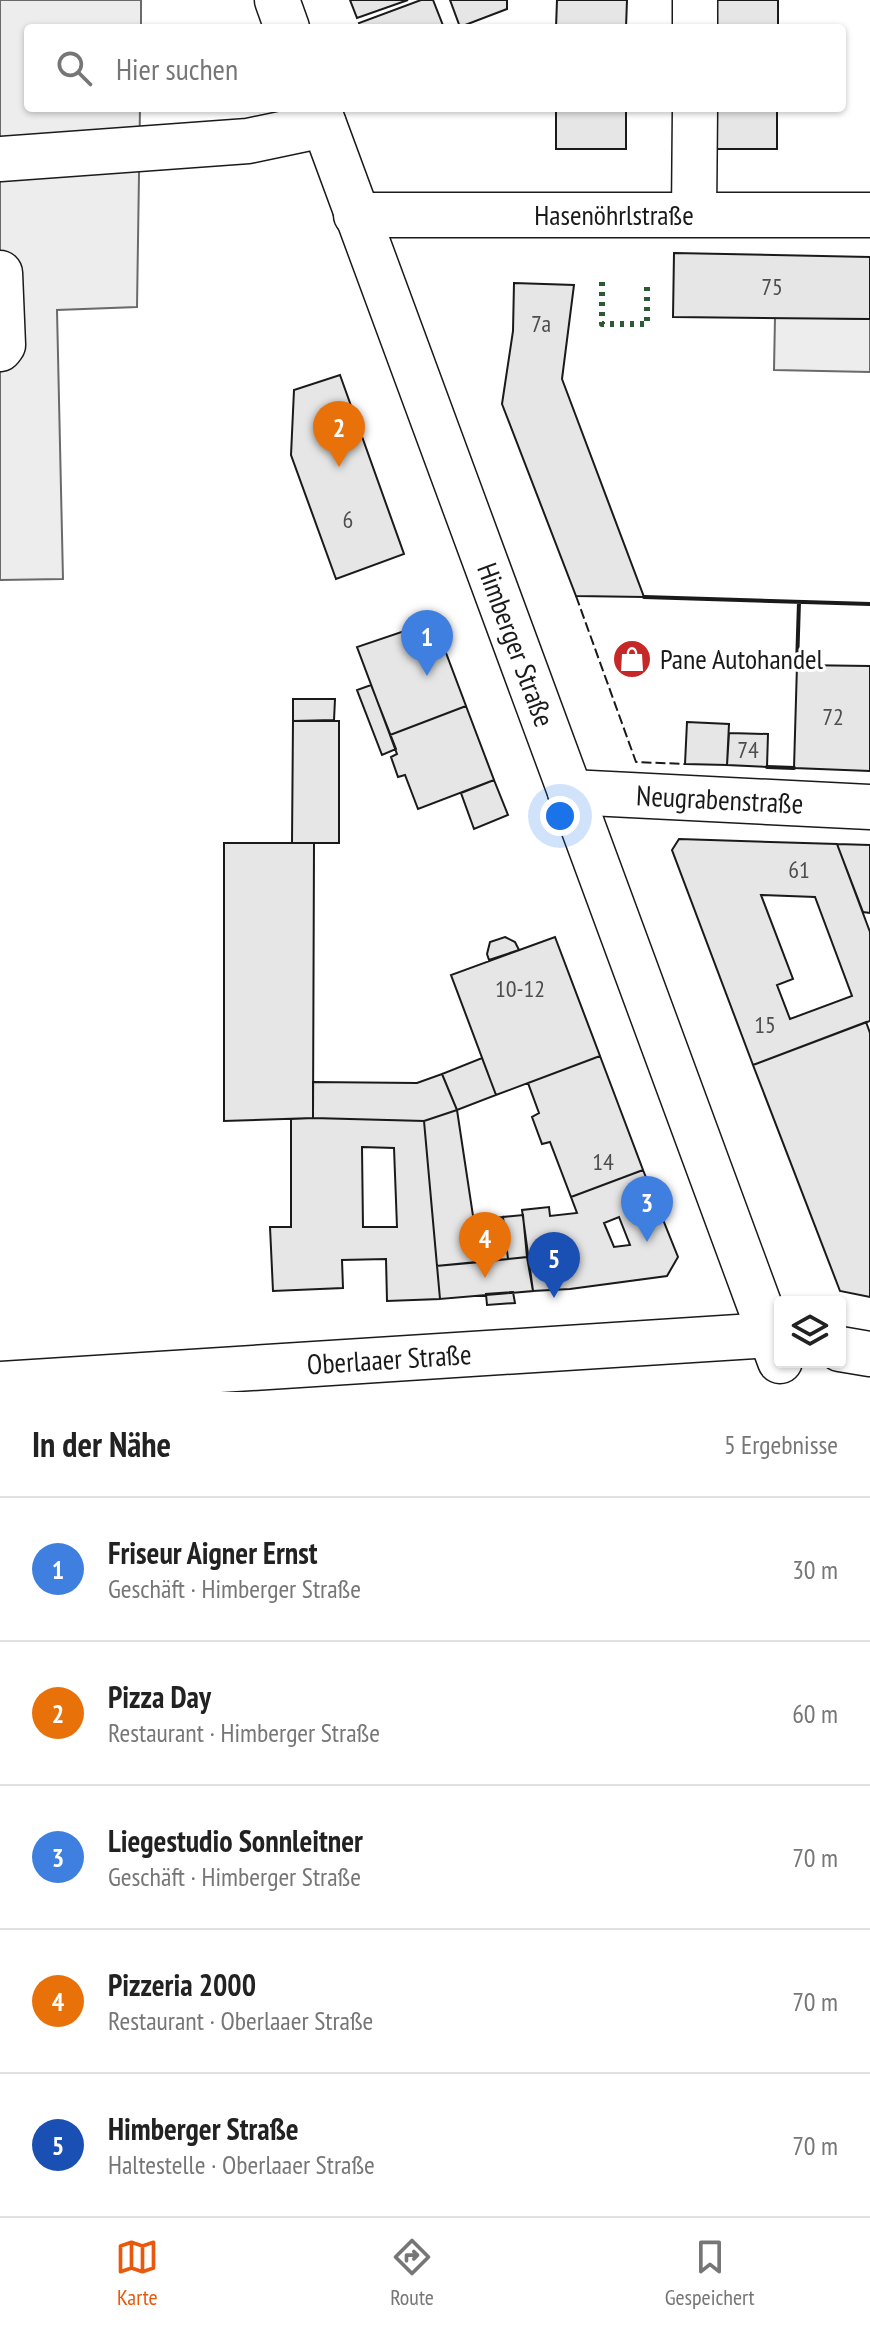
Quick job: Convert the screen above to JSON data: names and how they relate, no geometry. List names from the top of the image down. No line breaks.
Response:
{"streets":{"main road":["Hasenöhrlstraße","Himberger Straße","Neugrabenstraße","Oberlaaer Straße"]},"crossings":[["Hasenöhrlstraße","Himberger Straße"],["Himberger Straße","Neugrabenstraße"]],"places":{"shop":["Pane Autohandel"]},"house_numbers":["75","7a","6","72","74","61","10-12","15","14"],"page":{"search":"Hier suchen","pins":["2","1","3","4","5"],"heading":["In der Nähe","5 Ergebnisse"],"list":[{"mark":"1","name":"Friseur Aigner Ernst","note":"Geschäft · Himberger Straße","value":"30 m"},{"mark":"2","name":"Pizza Day","note":"Restaurant · Himberger Straße","value":"60 m"},{"mark":"3","name":"Liegestudio Sonnleitner","note":"Geschäft · Himberger Straße","value":"70 m"},{"mark":"4","name":"Pizzeria 2000","note":"Restaurant · Oberlaaer Straße","value":"70 m"},{"mark":"5","name":"Himberger Straße","note":"Haltestelle · Oberlaaer Straße","value":"70 m"}],"nav":["Karte","Route","Gespeichert"]}}
